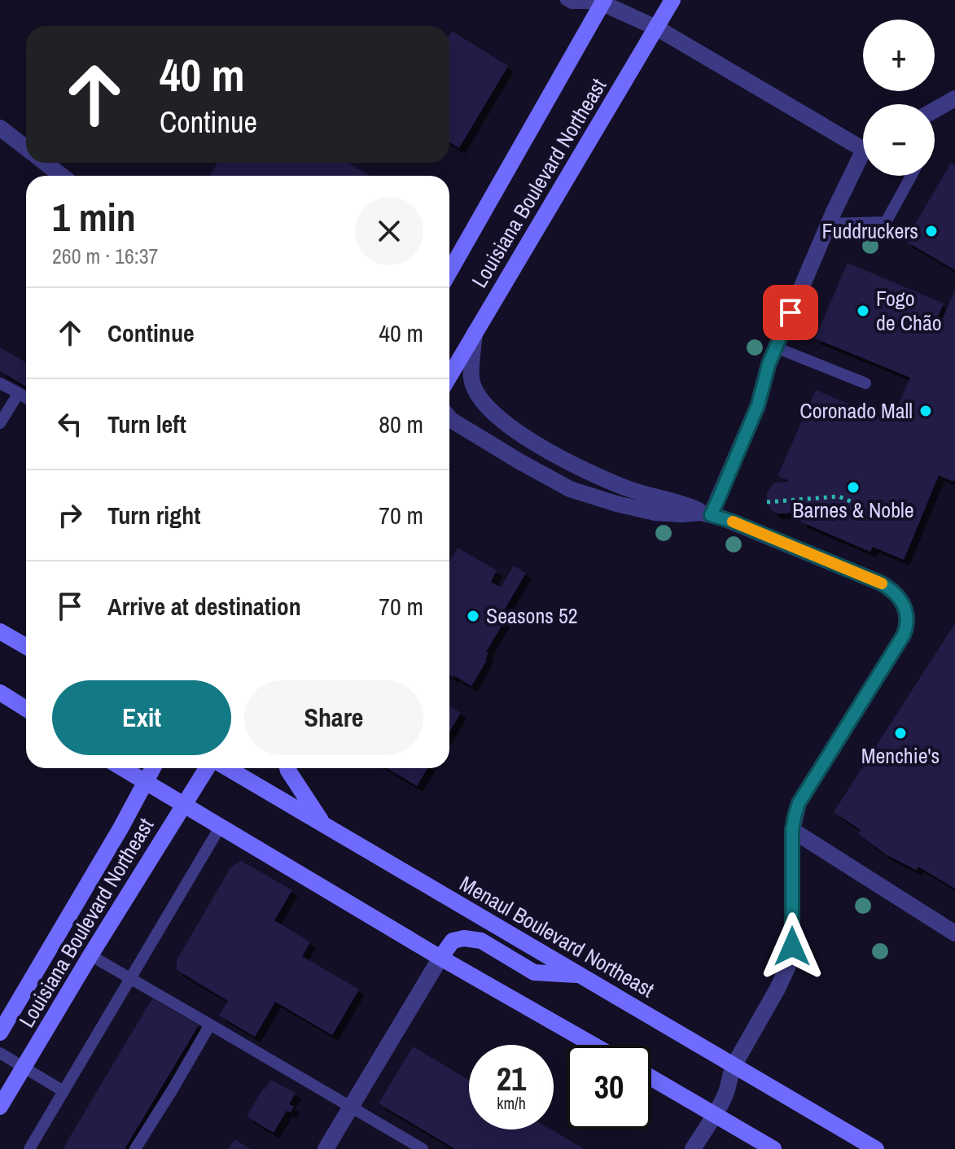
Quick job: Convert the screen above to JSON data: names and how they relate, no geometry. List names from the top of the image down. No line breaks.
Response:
{"streets":{"main road":["Louisiana Boulevard Northeast","Menaul Boulevard Northeast"]},"places":["Fuddruckers","Fogo de Chão","Coronado Mall","Barnes & Noble","Seasons 52","Menchie's"],"page":{"map_buttons":["+","−"],"turn":["40 m","Continue"],"heading":["1 min","260 m · 16:37"],"list":[{"name":"Continue","value":"40 m"},{"name":"Turn left","value":"80 m"},{"name":"Turn right","value":"70 m"},{"name":"Arrive at destination","value":"70 m"}],"buttons":["Exit","Share"],"speed":"21 km/h","limit":"30"}}
